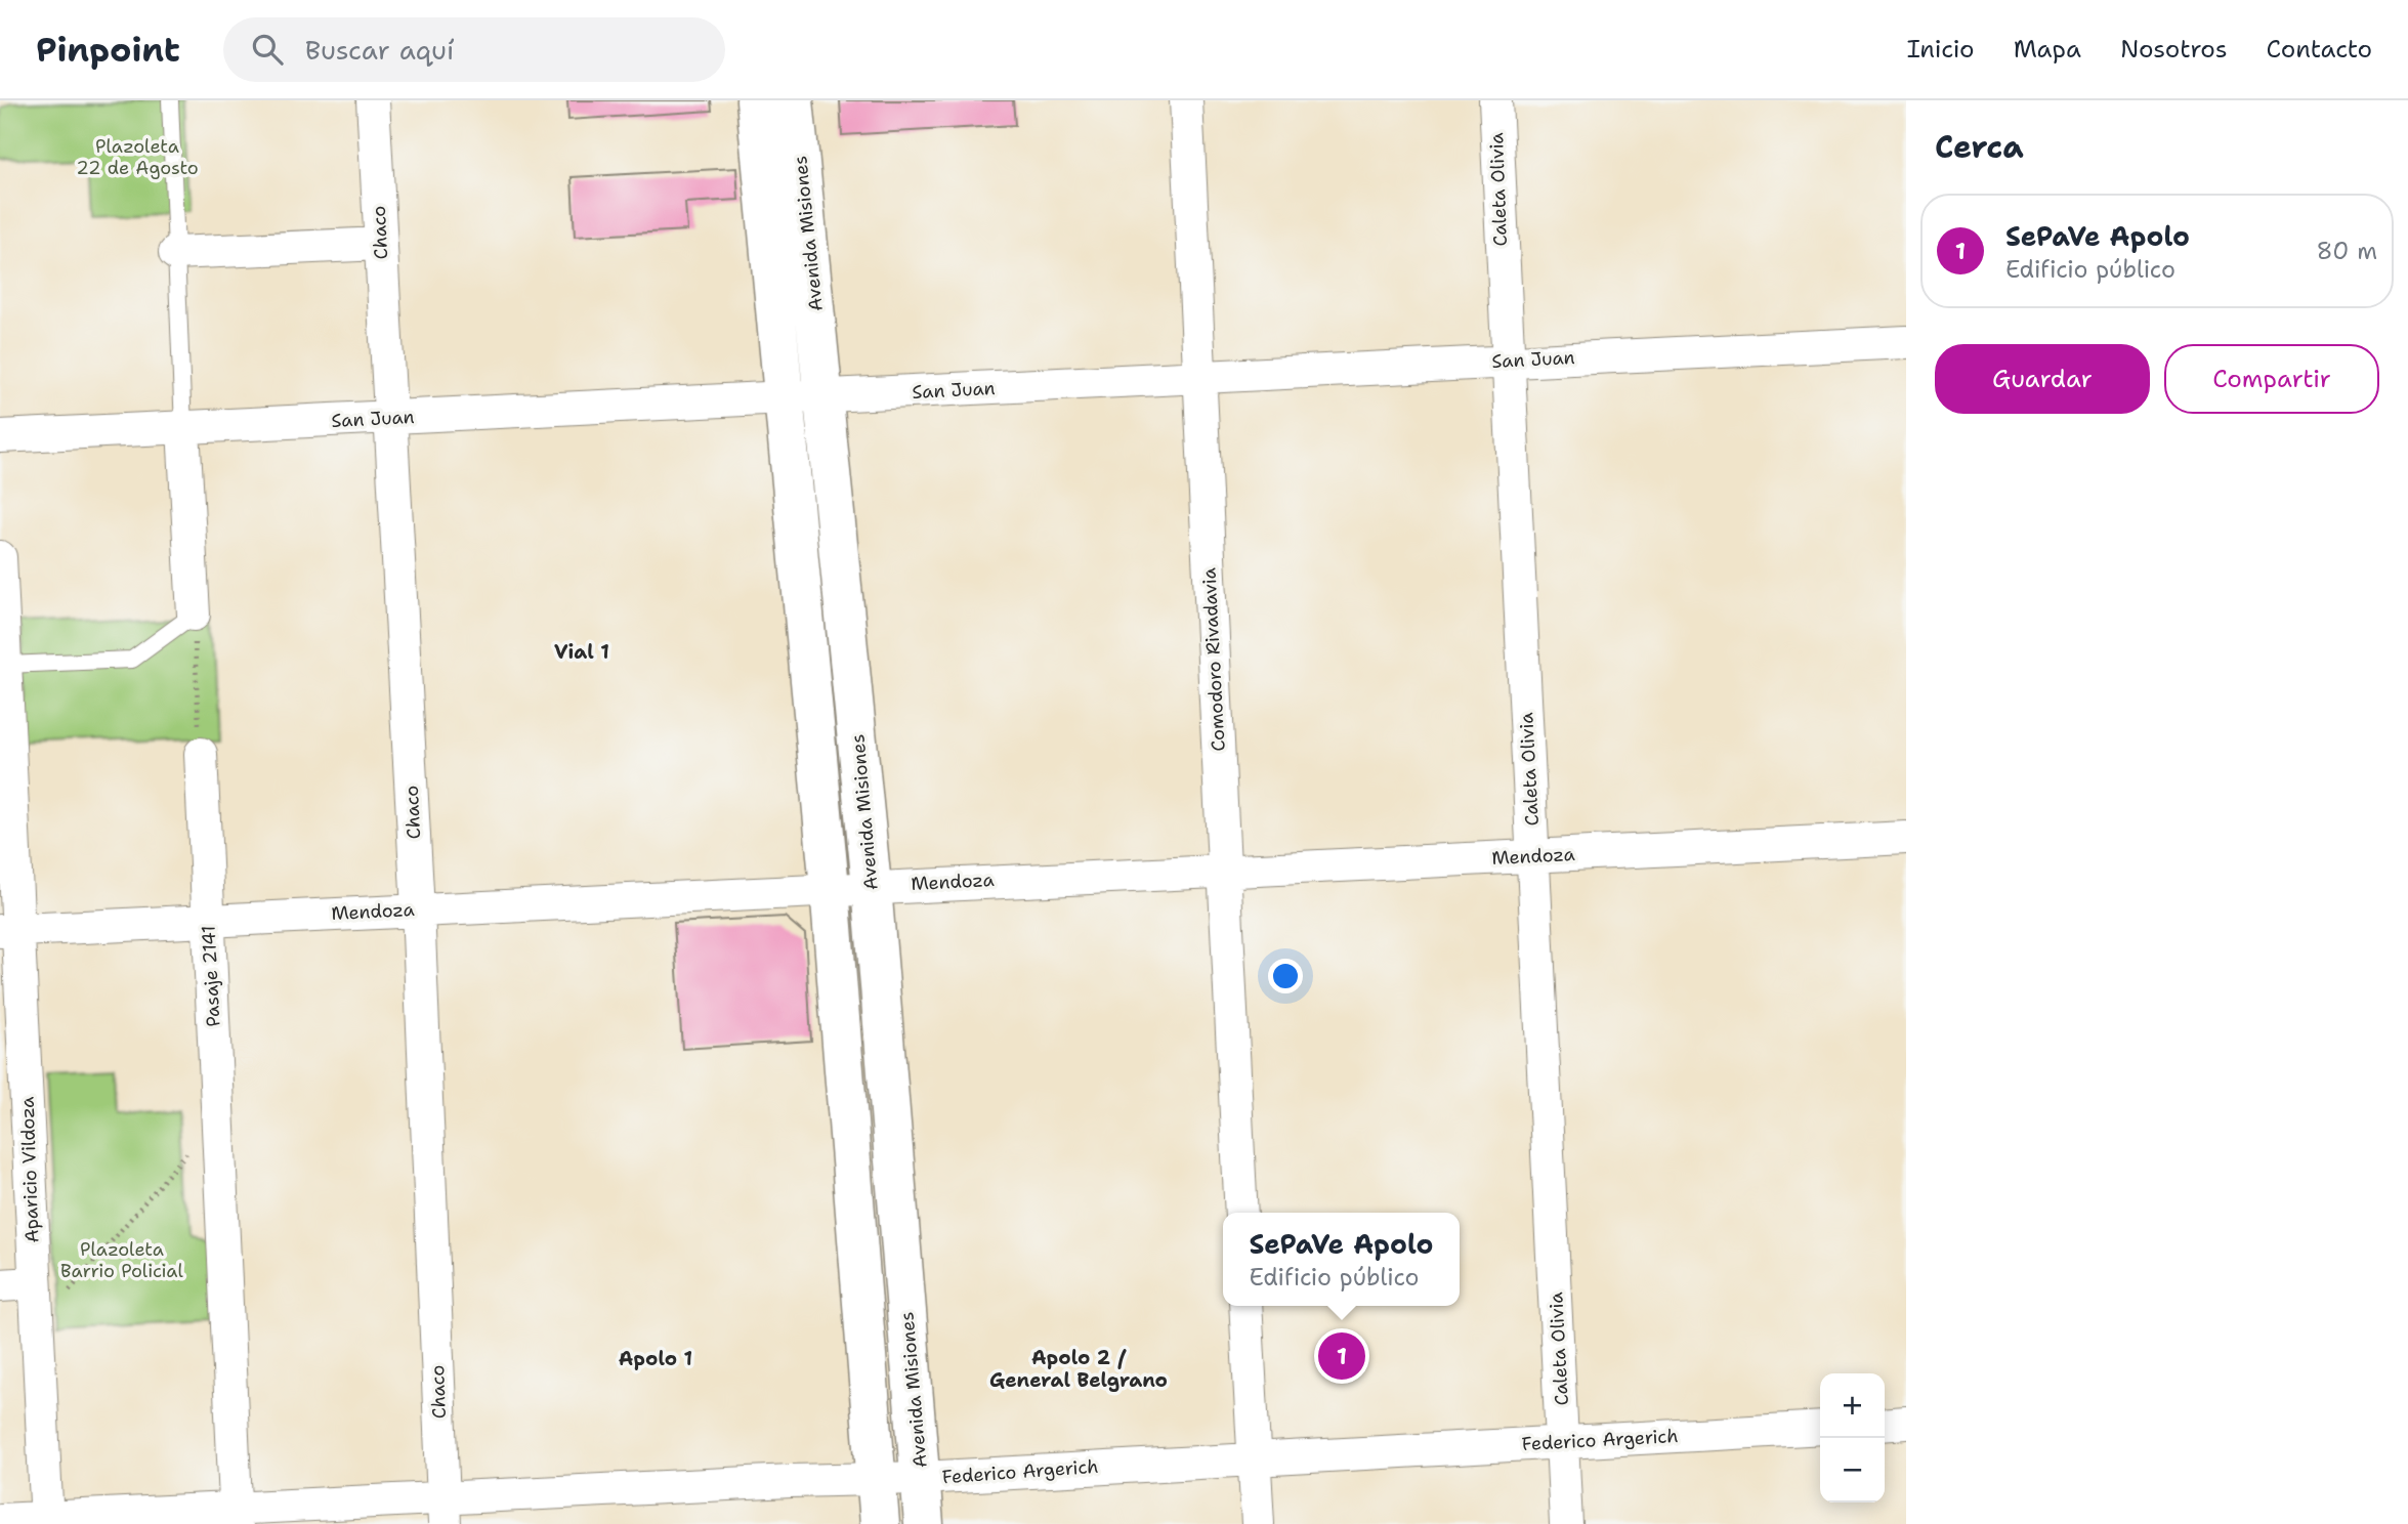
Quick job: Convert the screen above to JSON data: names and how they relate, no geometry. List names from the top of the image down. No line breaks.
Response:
{"streets":{"main road":["Avenida Misiones"],"street":["Caleta Olivia","Chaco","San Juan","Comodoro Rivadavia","Mendoza","Pasaje 2141","Aparicio Vildoza","Federico Argerich"]},"crossings":[["Caleta Olivia","San Juan"],["Caleta Olivia","Mendoza"],["Caleta Olivia","Federico Argerich"],["Chaco","San Juan"],["Chaco","Mendoza"],["Chaco","Federico Argerich"],["Avenida Misiones","San Juan"],["Avenida Misiones","Mendoza"],["Avenida Misiones","Federico Argerich"],["San Juan","Comodoro Rivadavia"],["Comodoro Rivadavia","Mendoza"],["Mendoza","Pasaje 2141"],["Mendoza","Aparicio Vildoza"],["Pasaje 2141","Federico Argerich"],["Aparicio Vildoza","Federico Argerich"]],"districts":["Vial 1","Apolo 2 / General Belgrano","Apolo 1"],"parks":["Plazoleta 22 de Agosto","Plazoleta Barrio Policial"],"page":{"header":"Pinpoint","search":"Buscar aquí","nav":["Inicio","Mapa","Nosotros","Contacto"],"heading":"Cerca","list":[{"mark":"1","name":"SePaVe Apolo","note":"Edificio público","value":"80 m"}],"buttons":["Guardar","Compartir"],"popup":["SePaVe Apolo","Edificio público"],"pins":"1","map_buttons":["+","−"]}}
